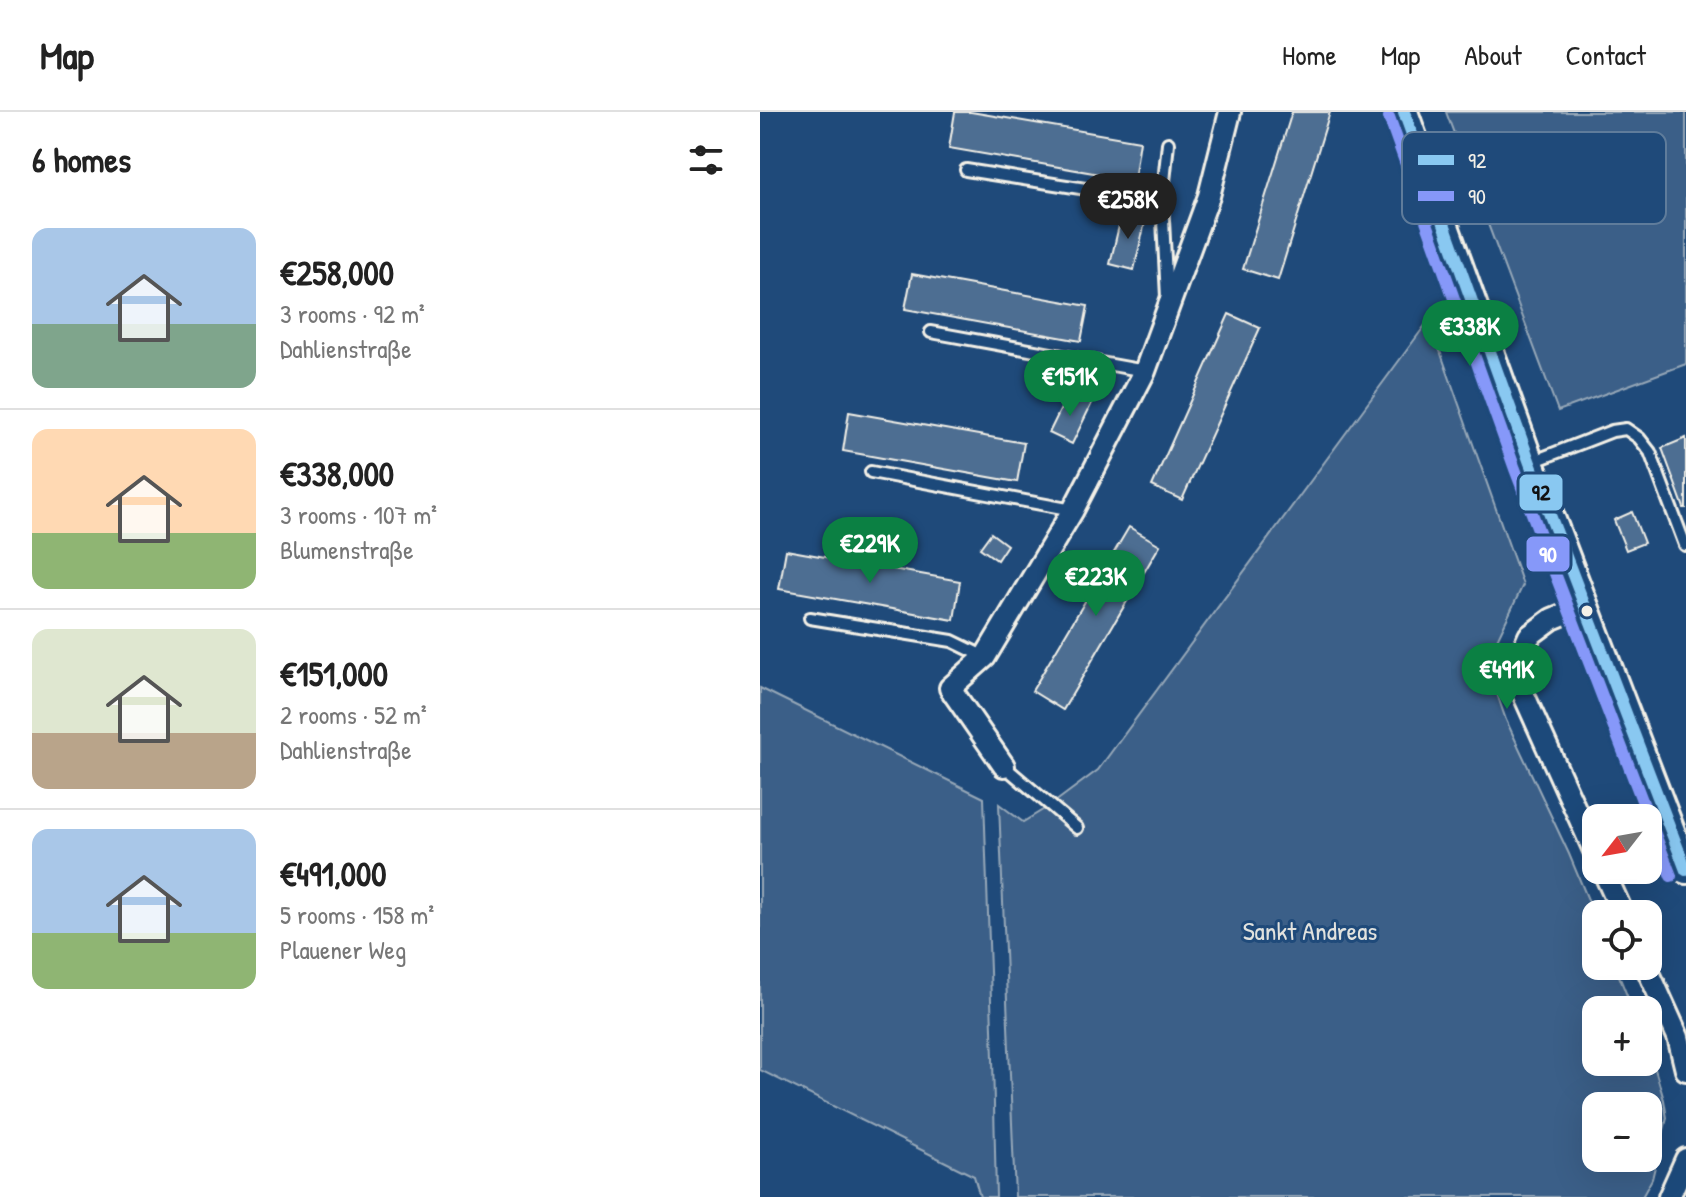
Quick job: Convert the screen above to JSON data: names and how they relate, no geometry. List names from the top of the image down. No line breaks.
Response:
{"parks":["Sankt Andreas"],"lines":["transit line 92","transit line 90"],"legend":["92","90"],"north":"bottom left","page":{"header":"Map","nav":["Home","Map","About","Contact"],"heading":"6 homes","price":["€258K","€338K","€151K","€229K","€223K","€491K"],"list":[{"name":"€258,000","note":"3 rooms · 92 m² · Dahlienstraße"},{"name":"€338,000","note":"3 rooms · 107 m² · Blumenstraße"},{"name":"€151,000","note":"2 rooms · 52 m² · Dahlienstraße"},{"name":"€491,000","note":"5 rooms · 158 m² · Plauener Weg"}],"map_buttons":["+","−"]}}
